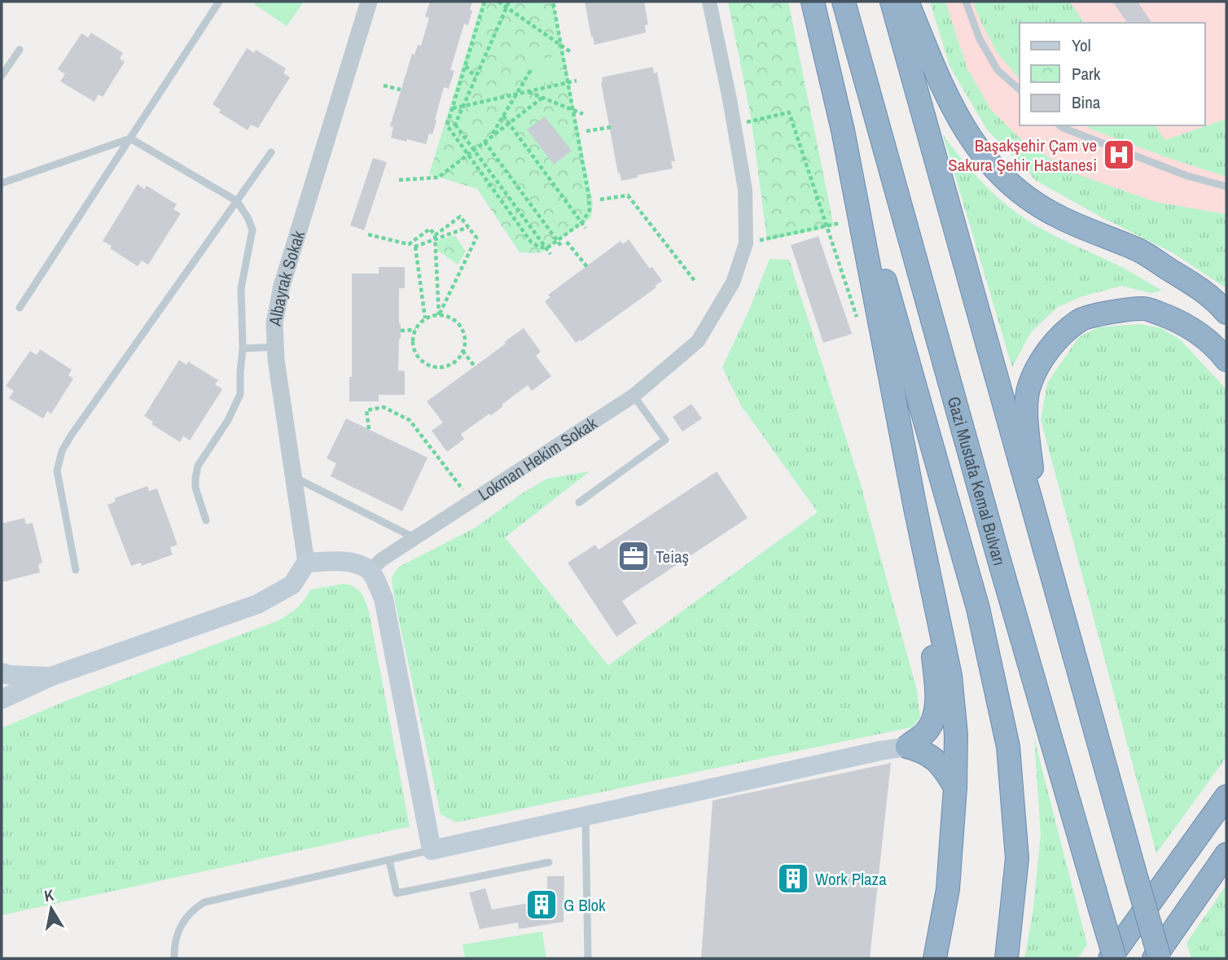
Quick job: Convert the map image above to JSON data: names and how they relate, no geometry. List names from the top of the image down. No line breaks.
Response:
{"streets":{"highway":["Gazi Mustafa Kemal Bulvarı"],"street":["Albayrak Sokak","Lokman Hekim Sokak"]},"places":{"hospital":["Başakşehir Çam ve Sakura Şehir Hastanesi"],"office":["Teiaş"],"building":["Work Plaza","G Blok"]},"legend":["Yol","Park","Bina"],"north":"top"}
